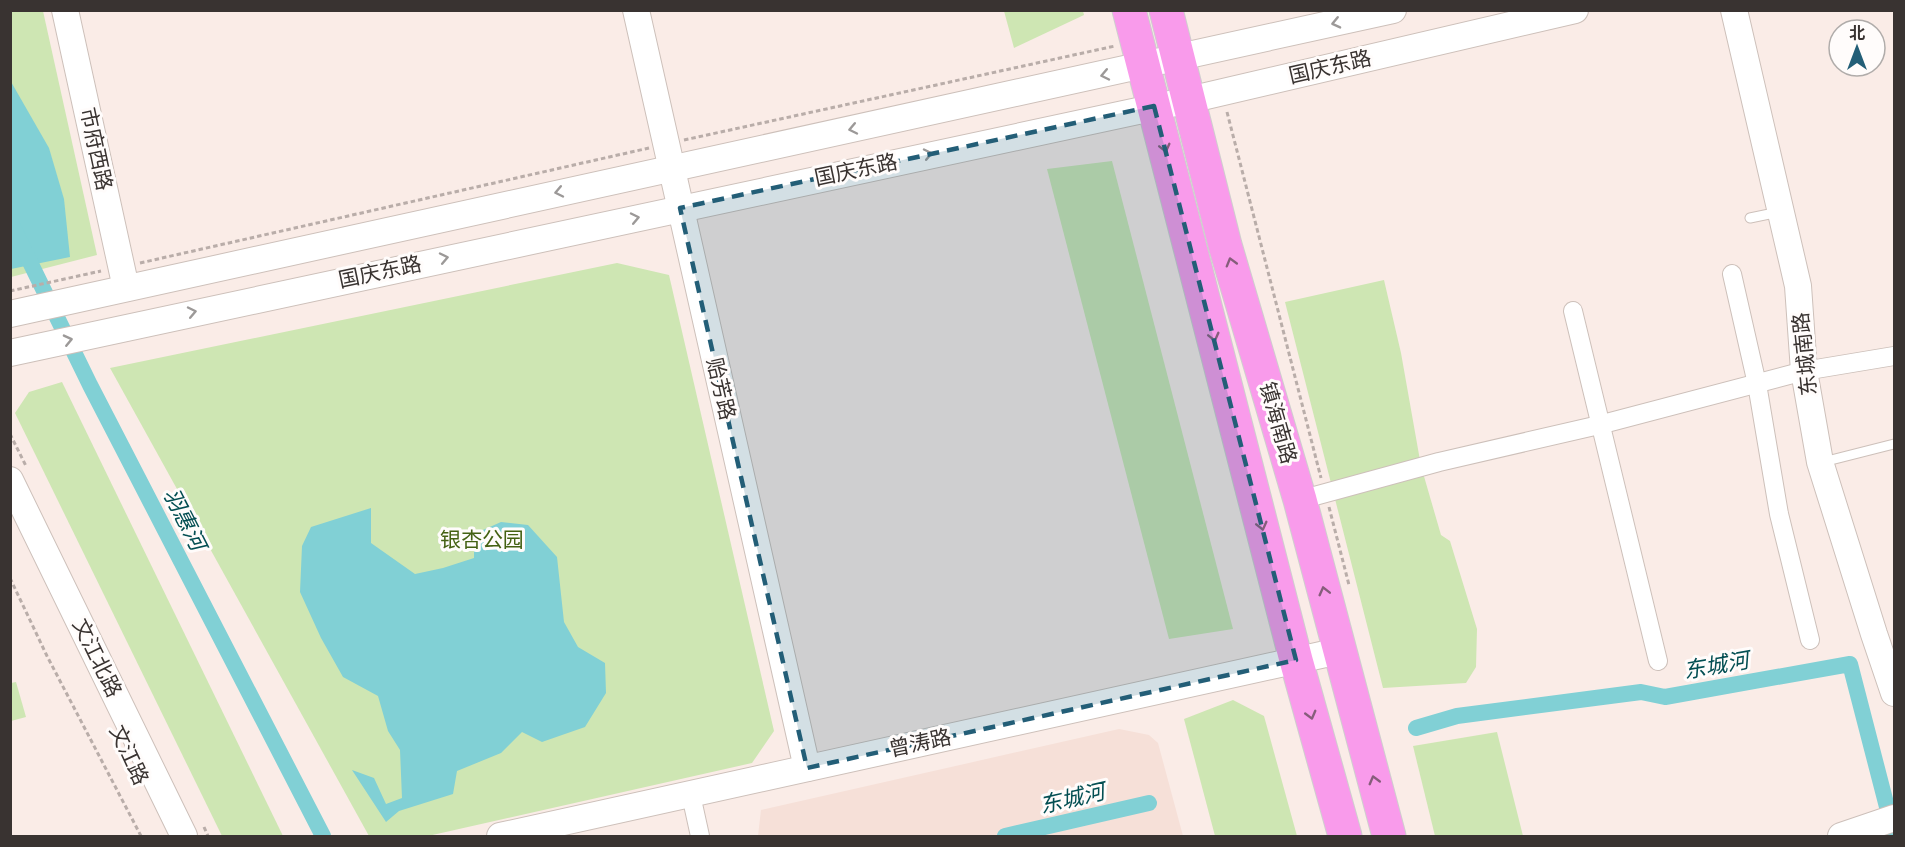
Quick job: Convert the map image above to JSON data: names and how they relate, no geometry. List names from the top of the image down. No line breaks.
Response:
{"streets":{"highway":["镇海南路"],"main road":["国庆东路","市府西路","东城南路","贻芳路","文江北路","曾涛路","文江路"]},"crossings":[["国庆东路","市府西路"],["国庆东路","贻芳路"],["国庆东路","镇海南路"],["贻芳路","曾涛路"],["镇海南路","曾涛路"]],"water":["羽惠河","东城河"],"parks":["银杏公园"],"north":"top"}
